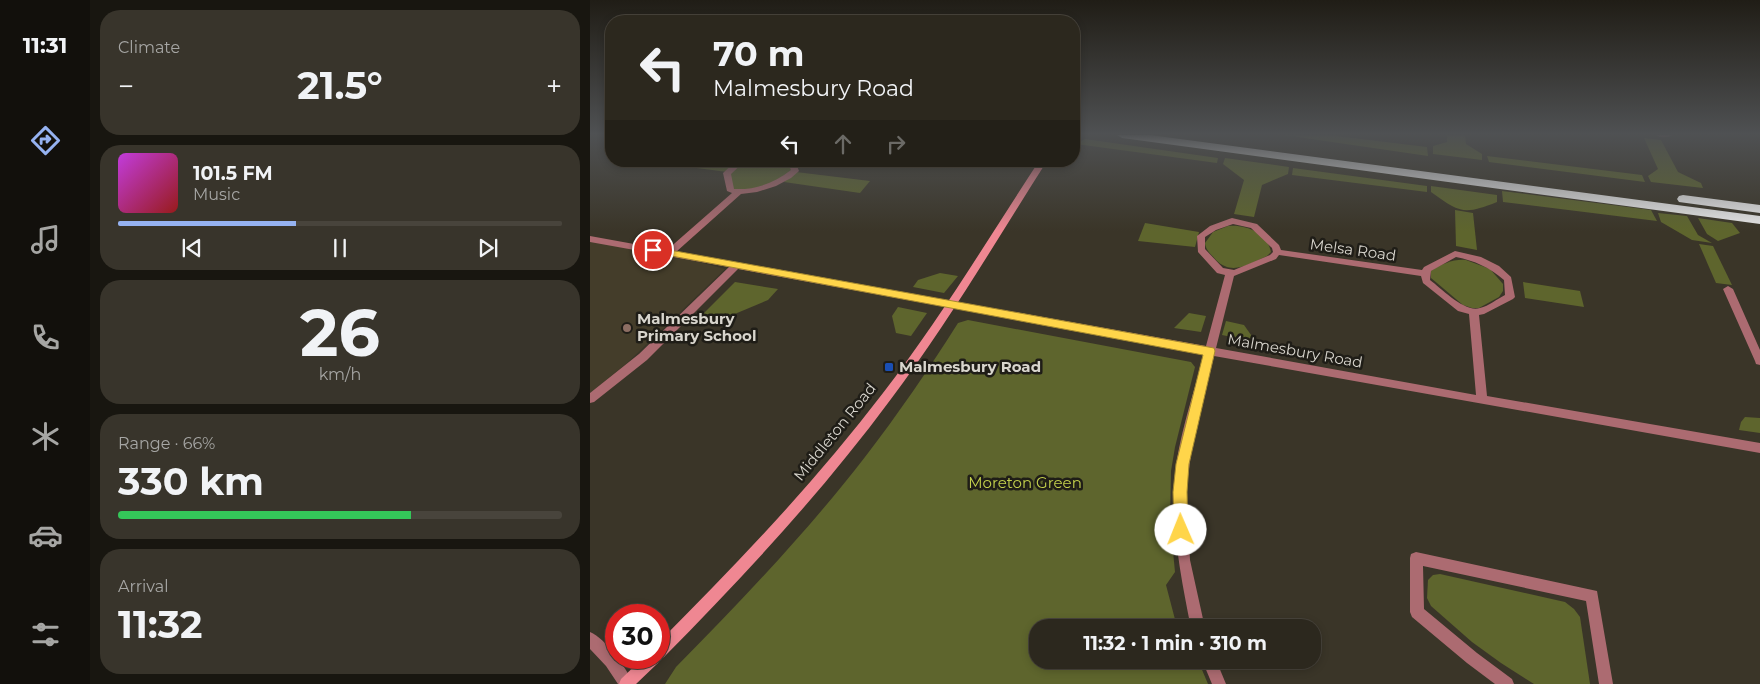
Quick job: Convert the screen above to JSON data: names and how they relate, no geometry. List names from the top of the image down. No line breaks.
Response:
{"streets":{"street":["Melsa Road","Malmesbury Road","Middleton Road"]},"crossings":[["Malmesbury Road","Middleton Road"]],"parks":["Moreton Green"],"places":{"other":["Malmesbury Primary School"],"transit":["Malmesbury Road"]},"page":{"tabs":"11:31","tile":["Climate",["26","km/h"],["Range · 66%","330 km"],["Arrival","11:32"]],"turn":["70 m","Malmesbury Road"],"heat":["−","21.5°","+"],"song":["101.5 FM","Music"],"limit":"30","trip":"11:32 · 1 min · 310 m"}}
